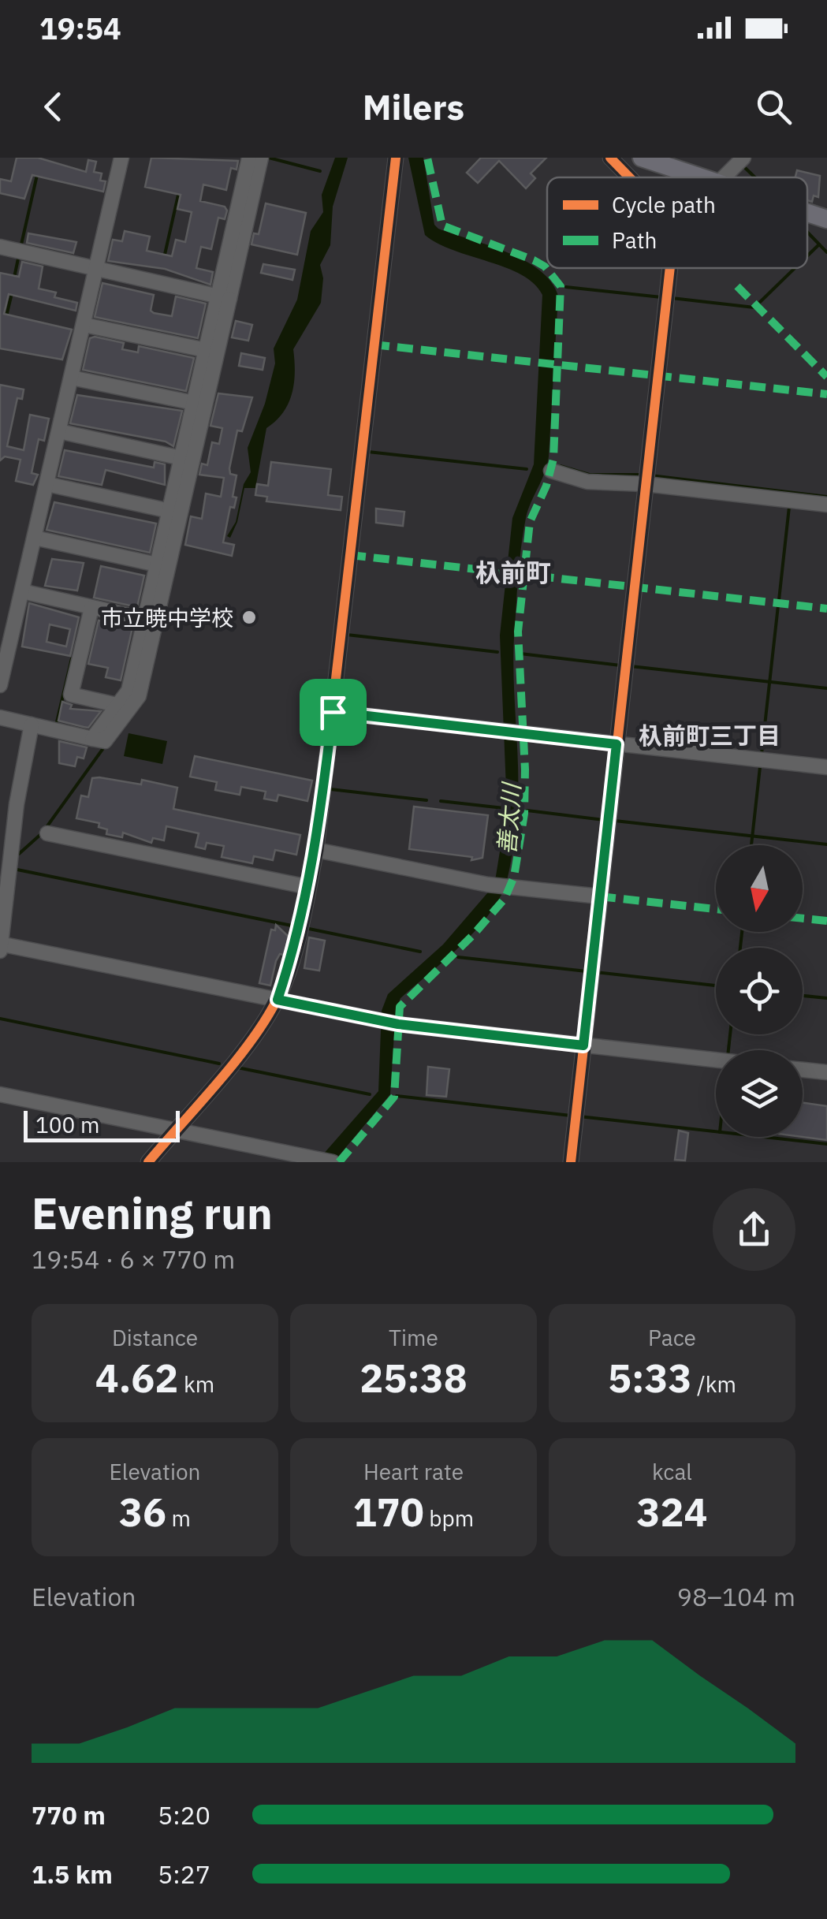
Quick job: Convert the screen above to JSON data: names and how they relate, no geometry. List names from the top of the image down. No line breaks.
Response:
{"districts":["杁前町","杁前町三丁目"],"water":["善太川"],"places":["市立暁中学校"],"legend":["Cycle path","Path"],"scale_bar":"100 m","north":"bottom","page":{"status":"19:54","header":"Milers","scale":"100 m","heading":["Evening run","19:54 · 6 × 770 m"],"stats":[["Distance","4.62 km"],["Time","25:38"],["Pace","5:33 /km"],["Elevation","36 m"],["Heart rate","170 bpm"],["kcal","324"]],"chart":["Elevation","98–104 m"],"list":[{"name":"770 m","note":"5:20"},{"name":"1.5 km","note":"5:27"}]}}
